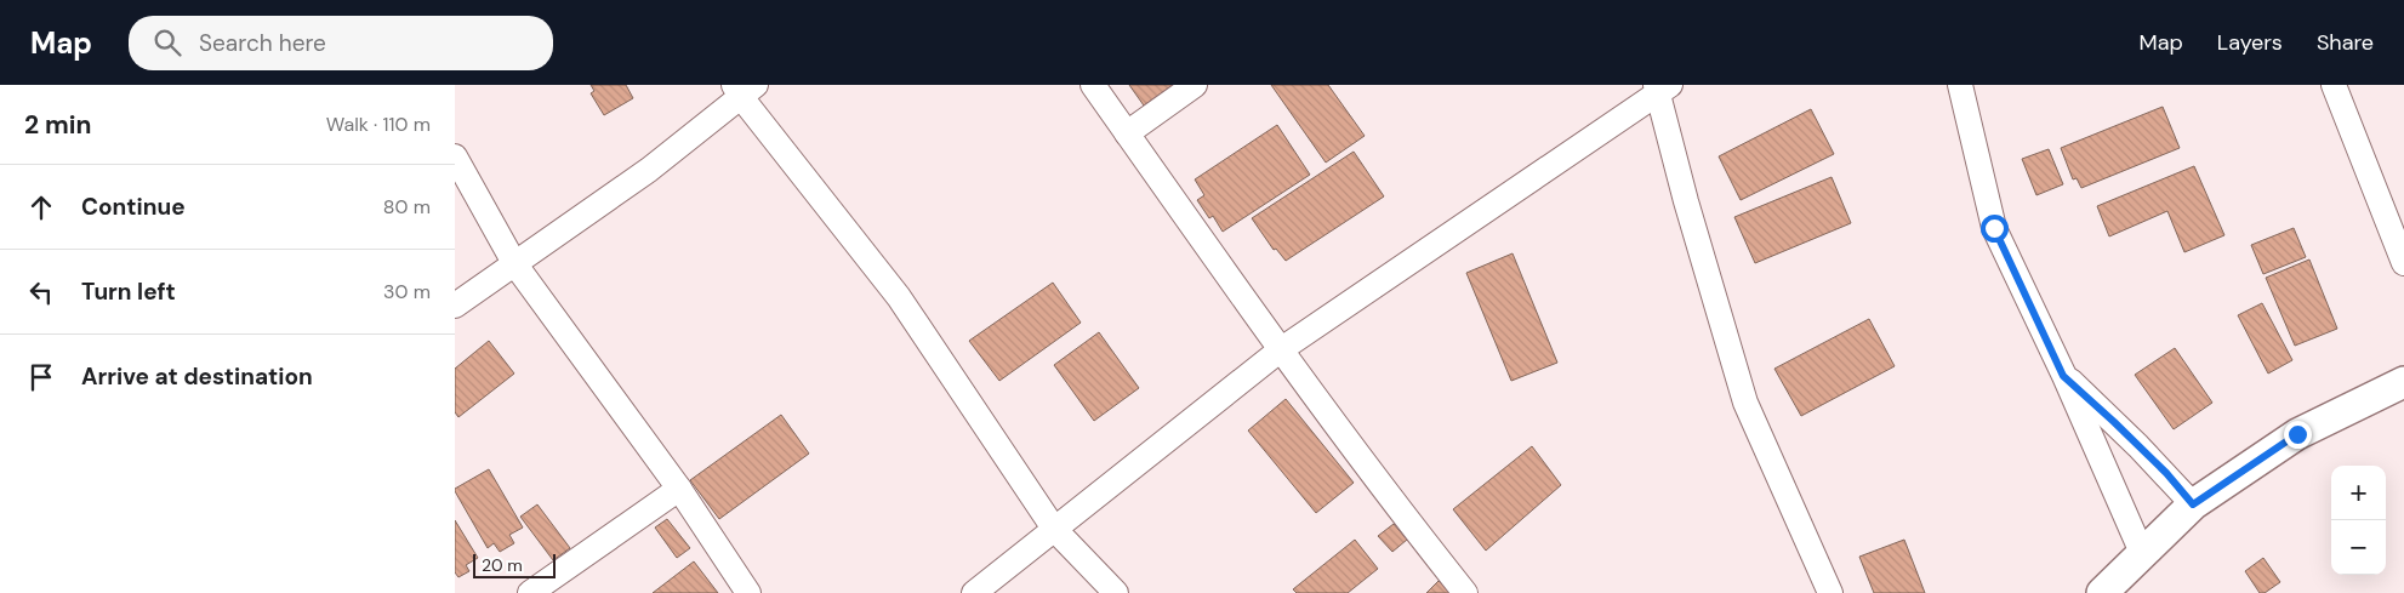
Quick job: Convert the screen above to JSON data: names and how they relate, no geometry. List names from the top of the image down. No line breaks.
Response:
{"scale_bar":"20 m","page":{"header":"Map","search":"Search here","nav":["Map","Layers","Share"],"heading":["2 min","Walk · 110 m"],"list":[["Continue","80 m"],["Turn left","30 m"],"Arrive at destination"],"map_buttons":["+","−"],"scale":"20 m"}}
